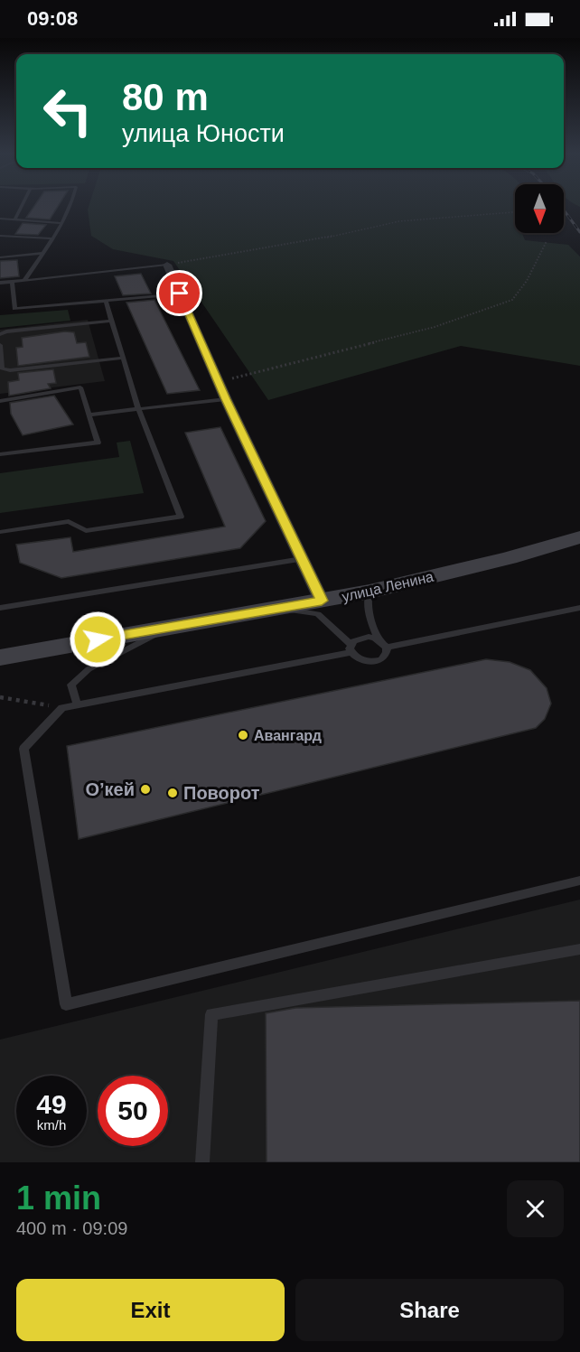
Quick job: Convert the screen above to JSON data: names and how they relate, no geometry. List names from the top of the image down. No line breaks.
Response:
{"streets":{"main road":["улица Ленина"]},"places":["Авангард","О’кей","Поворот"],"north":"bottom","page":{"status":"09:08","turn":["80 m","улица Юности"],"speed":"49 km/h","limit":"50","heading":["1 min","400 m · 09:09"],"buttons":["Exit","Share"]}}
